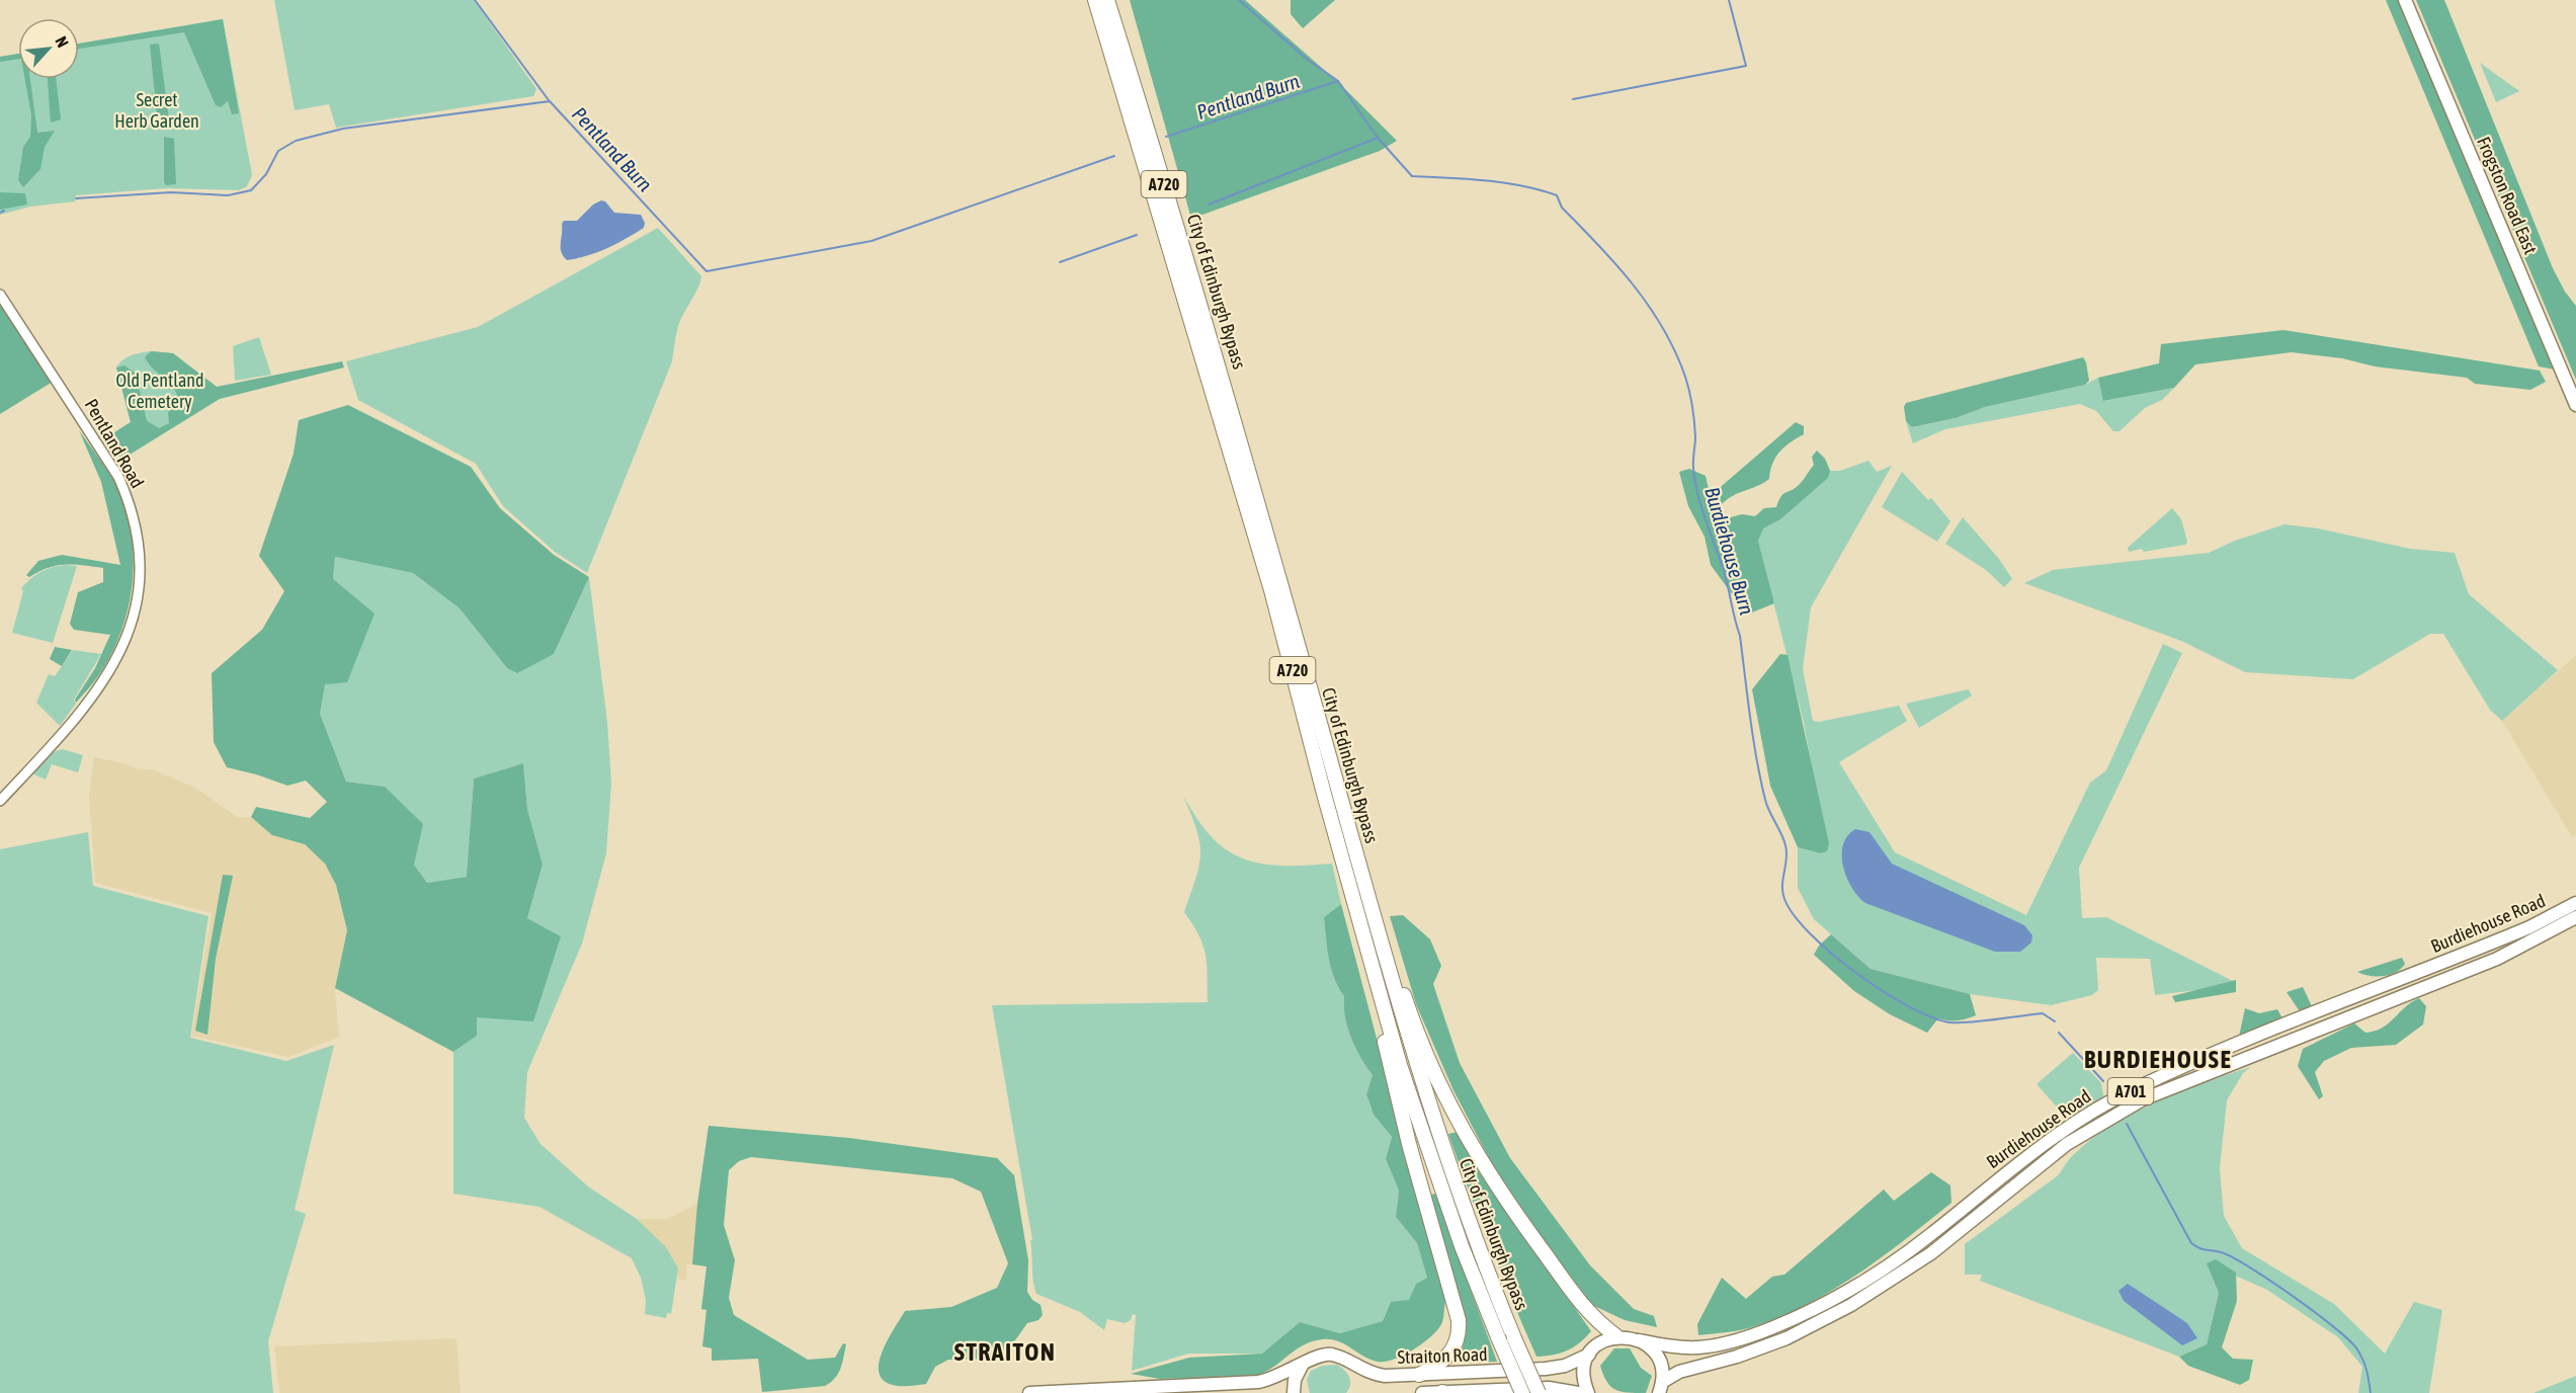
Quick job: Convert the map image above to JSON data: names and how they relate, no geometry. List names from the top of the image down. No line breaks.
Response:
{"streets":{"highway":["A720","City of Edinburgh Bypass"],"main road":["Frogston Road East","Burdiehouse Road","A701","Straiton Road"],"street":["Pentland Road"]},"crossings":[["Burdiehouse Road","A701"],["A701","Straiton Road"]],"districts":["BURDIEHOUSE","STRAITON"],"water":["Pentland Burn","Burdiehouse Burn"],"parks":["Secret Herb Garden","Old Pentland Cemetery"],"north":"top right"}
